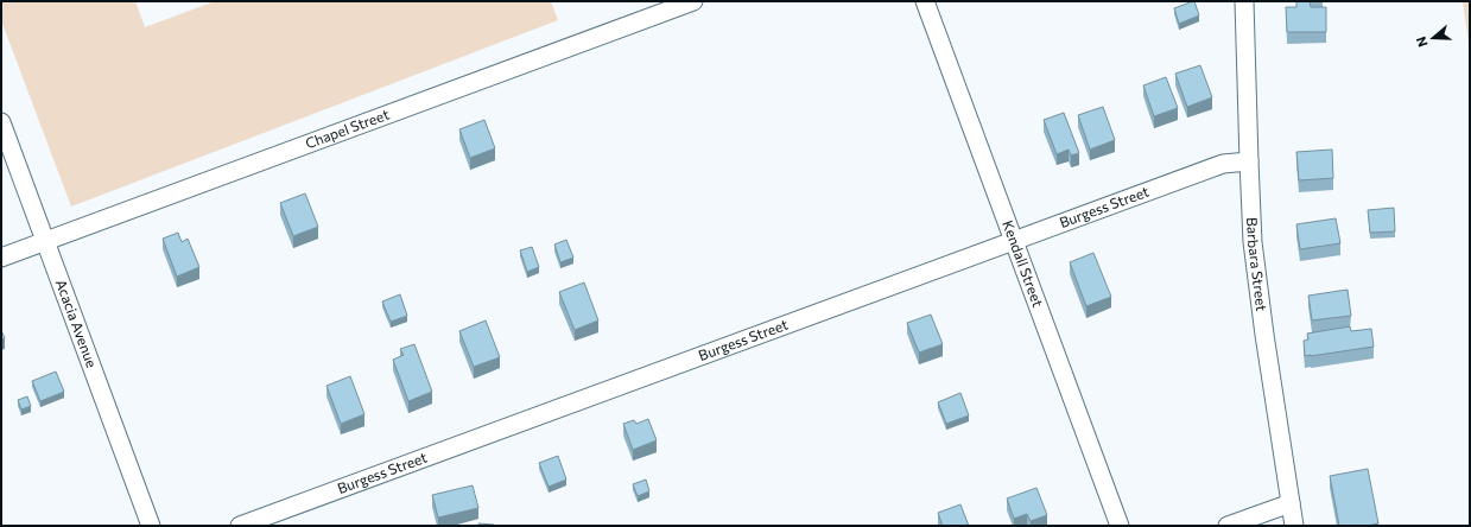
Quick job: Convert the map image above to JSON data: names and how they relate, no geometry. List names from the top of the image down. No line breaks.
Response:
{"streets":{"street":["Chapel Street","Burgess Street","Kendall Street","Barbara Street","Acacia Avenue"]},"crossings":[["Chapel Street","Acacia Avenue"],["Burgess Street","Kendall Street"],["Burgess Street","Barbara Street"]],"north":"left"}
